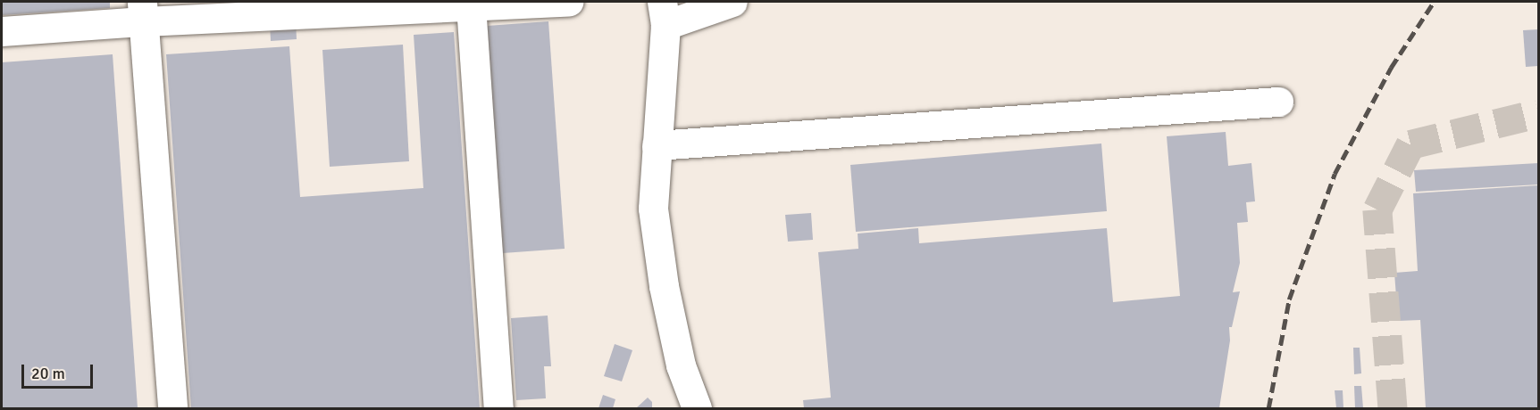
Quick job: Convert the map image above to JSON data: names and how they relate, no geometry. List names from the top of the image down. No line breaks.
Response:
{"scale_bar":"20 m"}
